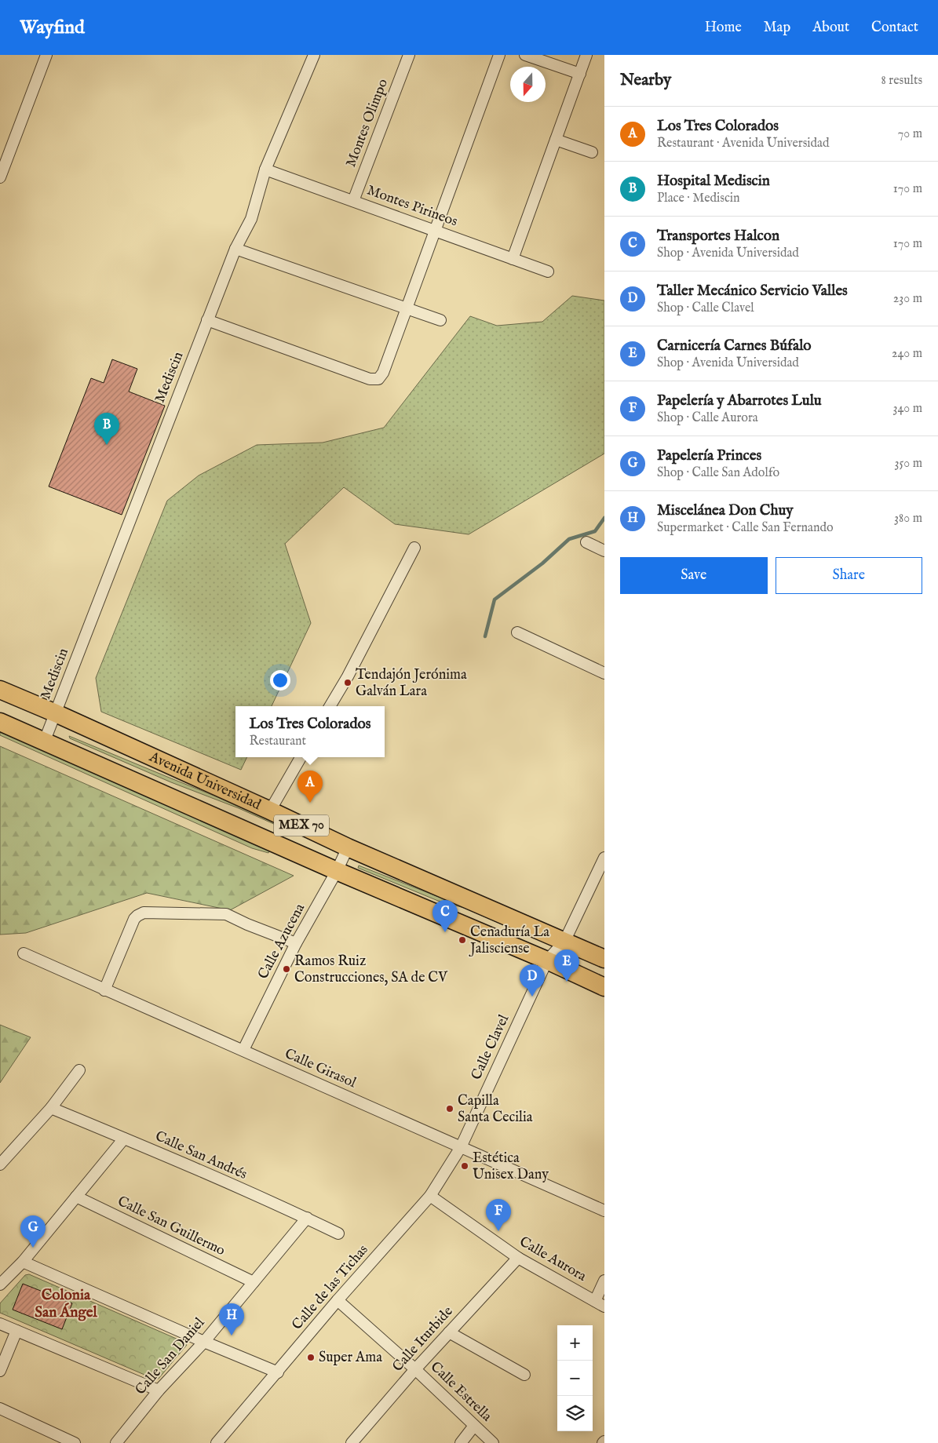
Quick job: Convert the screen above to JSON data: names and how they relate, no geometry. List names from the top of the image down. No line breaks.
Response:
{"streets":{"main road":["Avenida Universidad","MEX 70"],"street":["Montes Olimpo","Montes Pirineos","Mediscin","Calle Azucena","Calle Clavel","Calle Girasol","Calle San Andrés","Calle San Guillermo","Calle Aurora","Calle de las Tichas","Calle Iturbide","Calle San Daniel","Calle Estrella"]},"crossings":[["Montes Olimpo","Montes Pirineos"],["Montes Pirineos","Mediscin"],["Mediscin","Avenida Universidad"],["Mediscin","MEX 70"],["Avenida Universidad","Calle Azucena"],["Avenida Universidad","Calle Clavel"],["MEX 70","Calle Azucena"],["MEX 70","Calle Clavel"],["Calle Azucena","Calle Girasol"],["Calle Clavel","Calle Girasol"],["Calle Clavel","Calle de las Tichas"],["Calle Girasol","Calle de las Tichas"],["Calle San Andrés","Calle San Daniel"],["Calle San Guillermo","Calle San Daniel"],["Calle Aurora","Calle de las Tichas"],["Calle Aurora","Calle Iturbide"],["Calle de las Tichas","Calle Estrella"],["Calle Iturbide","Calle Estrella"]],"districts":["Colonia San Ángel"],"places":["Tendajón Jerónima Galván Lara","Cenaduría La Jalisciense","Ramos Ruiz Construcciones, SA de CV","Capilla Santa Cecilia","Estética Unisex Dany","Super Ama"],"north":"bottom","page":{"header":"Wayfind","nav":["Home","Map","About","Contact"],"heading":["Nearby","8 results"],"list":[{"mark":"A","name":"Los Tres Colorados","note":"Restaurant · Avenida Universidad","value":"70 m"},{"mark":"B","name":"Hospital Mediscin","note":"Place · Mediscin","value":"170 m"},{"mark":"C","name":"Transportes Halcon","note":"Shop · Avenida Universidad","value":"170 m"},{"mark":"D","name":"Taller Mecánico Servicio Valles","note":"Shop · Calle Clavel","value":"230 m"},{"mark":"E","name":"Carnicería Carnes Búfalo","note":"Shop · Avenida Universidad","value":"240 m"},{"mark":"F","name":"Papelería y Abarrotes Lulu","note":"Shop · Calle Aurora","value":"340 m"},{"mark":"G","name":"Papelería Princes","note":"Shop · Calle San Adolfo","value":"350 m"},{"mark":"H","name":"Miscelánea Don Chuy","note":"Supermarket · Calle San Fernando","value":"380 m"}],"pins":["B","A","C","E","D","F","G","H"],"buttons":["Save","Share"],"popup":["Los Tres Colorados","Restaurant"],"map_buttons":["+","−"]}}
